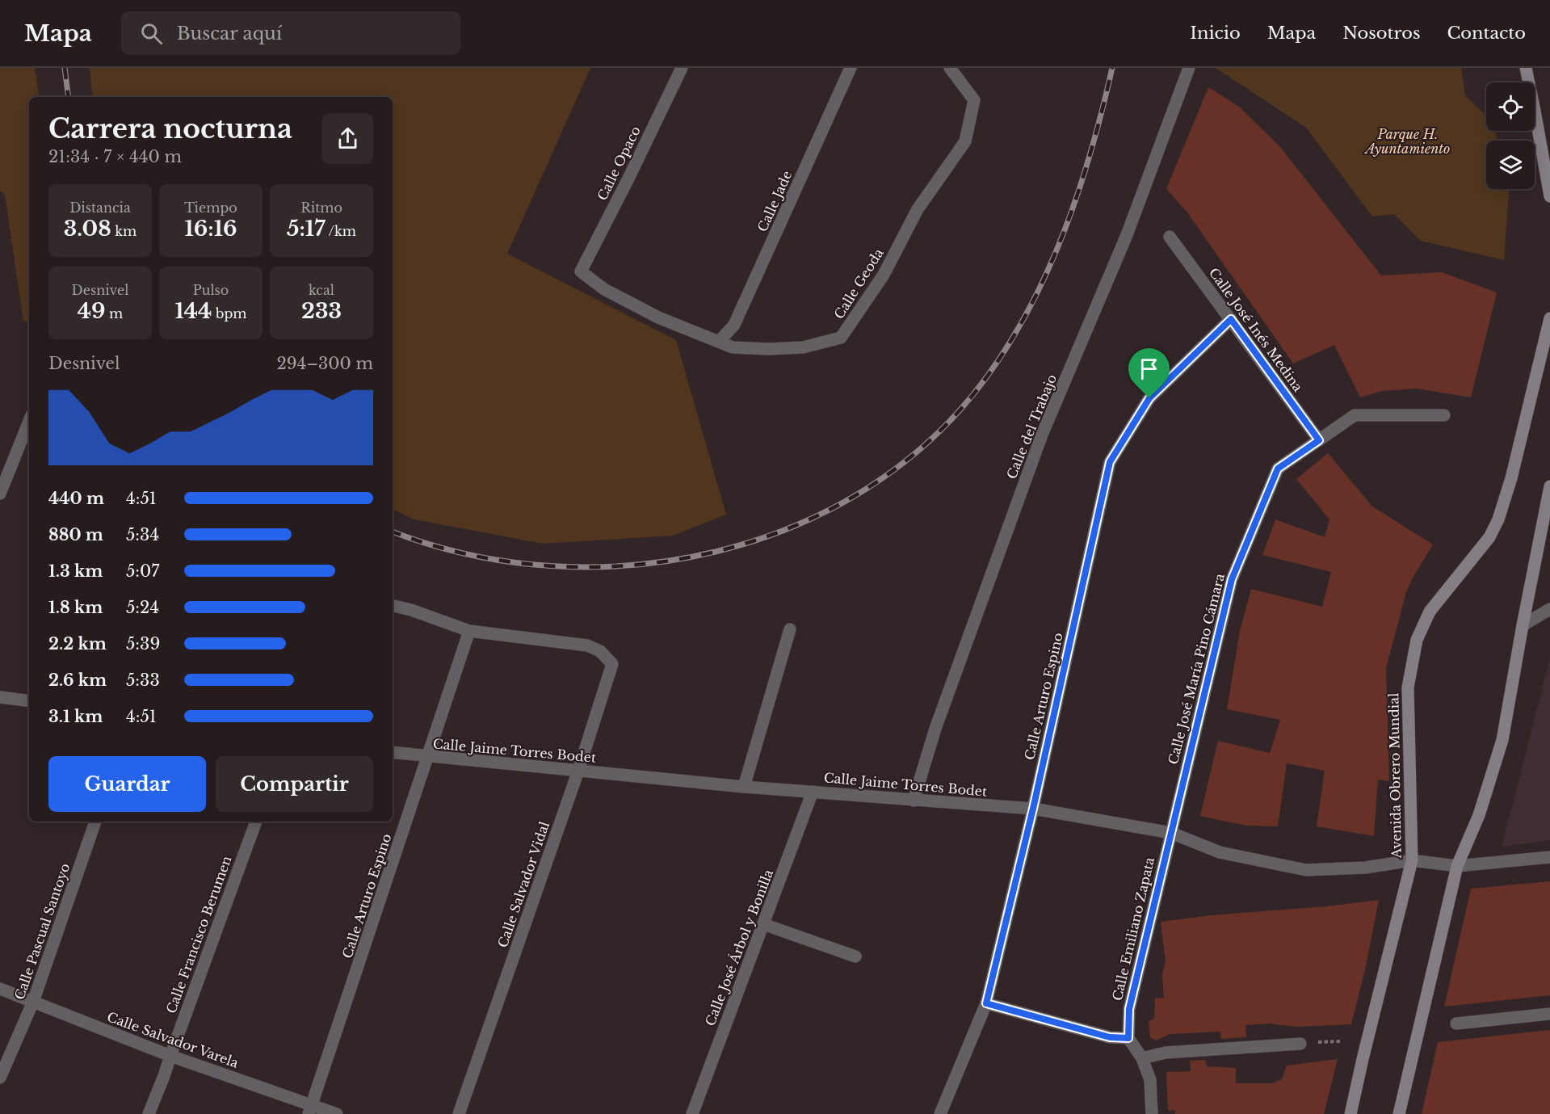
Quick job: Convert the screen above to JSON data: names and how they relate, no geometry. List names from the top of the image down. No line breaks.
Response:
{"streets":{"main road":["Avenida Obrero Mundial"],"street":["Calle Opaco","Calle Jade","Calle Geoda","Calle José Inés Medina","Calle del Trabajo","Calle José María Pino Cámara","Calle Arturo Espino","Calle Jaime Torres Bodet","Calle Salvador Vidal","Calle Emiliano Zapata","Calle Pascual Santoyo","Calle Francisco Berumen","Calle José Árbol y Bonilla","Calle Salvador Varela"]},"crossings":[["Calle Opaco","Calle Geoda"],["Calle Jade","Calle Geoda"],["Calle José Inés Medina","Calle José María Pino Cámara"],["Calle José Inés Medina","Calle Arturo Espino"],["Calle del Trabajo","Calle Jaime Torres Bodet"],["Calle José María Pino Cámara","Calle Jaime Torres Bodet"],["Calle José María Pino Cámara","Calle Emiliano Zapata"],["Calle Arturo Espino","Calle Jaime Torres Bodet"],["Calle Arturo Espino","Calle Salvador Vidal"],["Calle Arturo Espino","Calle Salvador Varela"],["Calle Jaime Torres Bodet","Avenida Obrero Mundial"],["Calle Jaime Torres Bodet","Calle Salvador Vidal"],["Calle Jaime Torres Bodet","Calle Emiliano Zapata"],["Calle Jaime Torres Bodet","Calle José Árbol y Bonilla"],["Calle Pascual Santoyo","Calle Salvador Varela"],["Calle Francisco Berumen","Calle Salvador Varela"]],"parks":["Parque H. Ayuntamiento"],"page":{"header":"Mapa","search":"Buscar aquí","nav":["Inicio","Mapa","Nosotros","Contacto"],"heading":["Carrera nocturna","21:34 · 7 × 440 m"],"stats":[["Distancia","3.08 km"],["Tiempo","16:16"],["Ritmo","5:17 /km"],["Desnivel","49 m"],["Pulso","144 bpm"],["kcal","233"]],"chart":["Desnivel","294–300 m"],"list":[{"name":"440 m","note":"4:51"},{"name":"880 m","note":"5:34"},{"name":"1.3 km","note":"5:07"},{"name":"1.8 km","note":"5:24"},{"name":"2.2 km","note":"5:39"},{"name":"2.6 km","note":"5:33"},{"name":"3.1 km","note":"4:51"}],"buttons":["Guardar","Compartir"]}}
